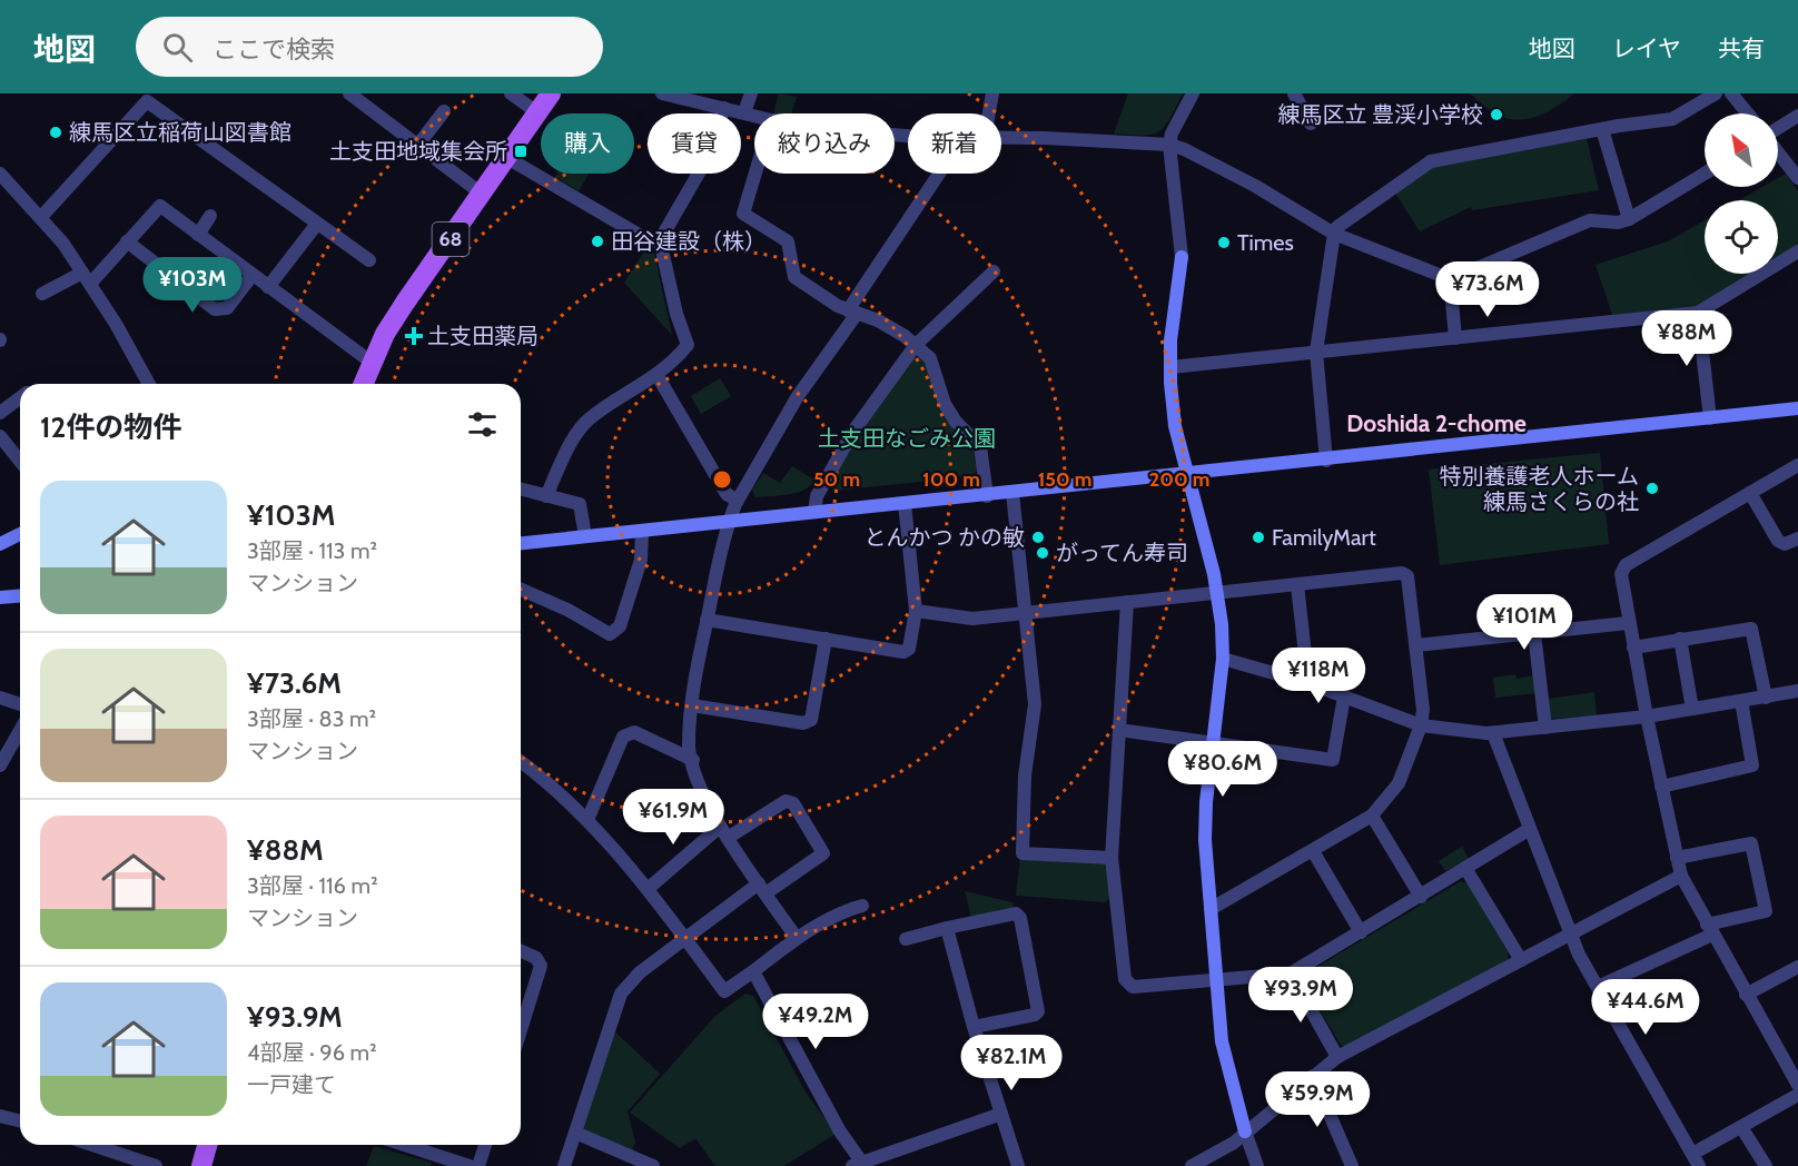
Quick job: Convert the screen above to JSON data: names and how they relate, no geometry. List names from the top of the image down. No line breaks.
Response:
{"streets":{"main road":["68"]},"districts":["Doshida 2-chome"],"parks":["土支田なごみ公園"],"places":{"other":["練馬区立 豊渓小学校","練馬区立稲荷山図書館","田谷建設（株）","Times","特別養護老人ホーム 練馬さくらの社","とんかつ かの敏","FamilyMart","がってん寿司"],"transit":["土支田地域集会所"],"health":["土支田薬局"]},"north":"top left","page":{"header":"地図","search":"ここで検索","nav":["地図","レイヤ","共有"],"chip":["購入","賃貸","絞り込み","新着"],"price":["¥103M","¥73.6M","¥88M","¥101M","¥118M","¥80.6M","¥61.9M","¥93.9M","¥44.6M","¥49.2M","¥82.1M","¥59.9M"],"heading":"12件の物件","list":[{"name":"¥103M","note":"3部屋 · 113 m² · マンション"},{"name":"¥73.6M","note":"3部屋 · 83 m² · マンション"},{"name":"¥88M","note":"3部屋 · 116 m² · マンション"},{"name":"¥93.9M","note":"4部屋 · 96 m² · 一戸建て"}]},"rings":["50 m","100 m","150 m","200 m"]}
